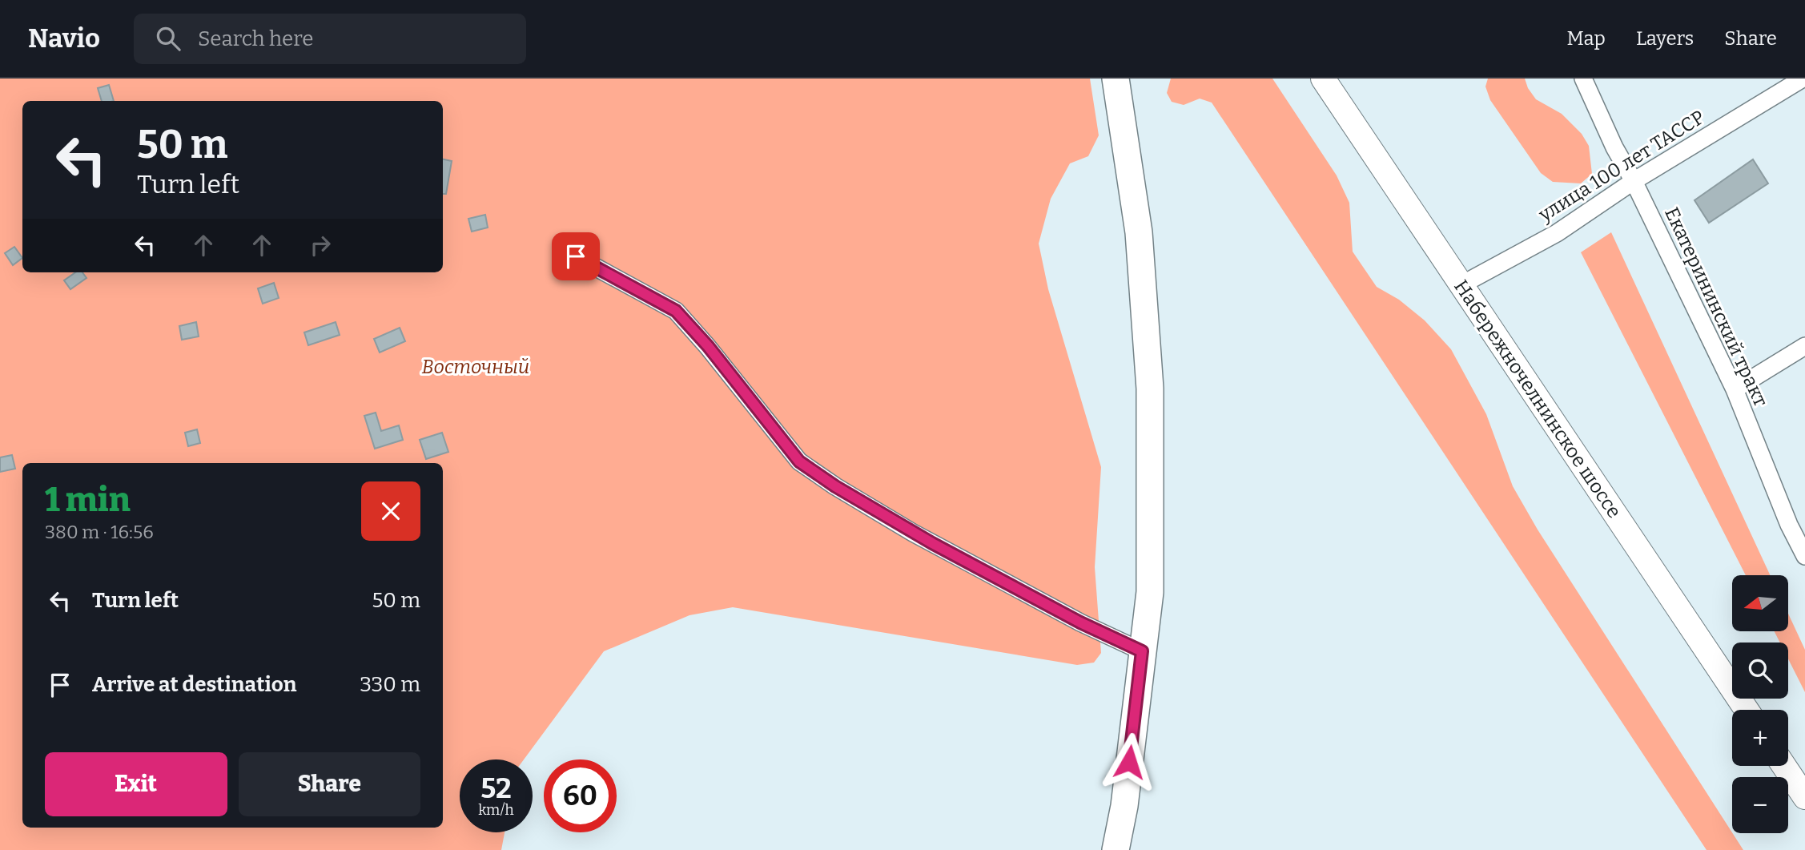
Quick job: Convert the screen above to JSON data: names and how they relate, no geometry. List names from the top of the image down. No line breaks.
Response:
{"streets":{"main road":["Набережночелнинское шоссе"],"street":["улица 100 лет ТАССР","Екатерининский тракт"]},"crossings":[["улица 100 лет ТАССР","Екатерининский тракт"],["улица 100 лет ТАССР","Набережночелнинское шоссе"]],"parks":["Восточный"],"north":"left","page":{"header":"Navio","search":"Search here","nav":["Map","Layers","Share"],"turn":["50 m","Turn left"],"heading":["1 min","380 m · 16:56"],"list":[{"name":"Turn left","value":"50 m"},{"name":"Arrive at destination","value":"330 m"}],"map_buttons":["+","−"],"buttons":["Exit","Share"],"speed":"52 km/h","limit":"60"}}
